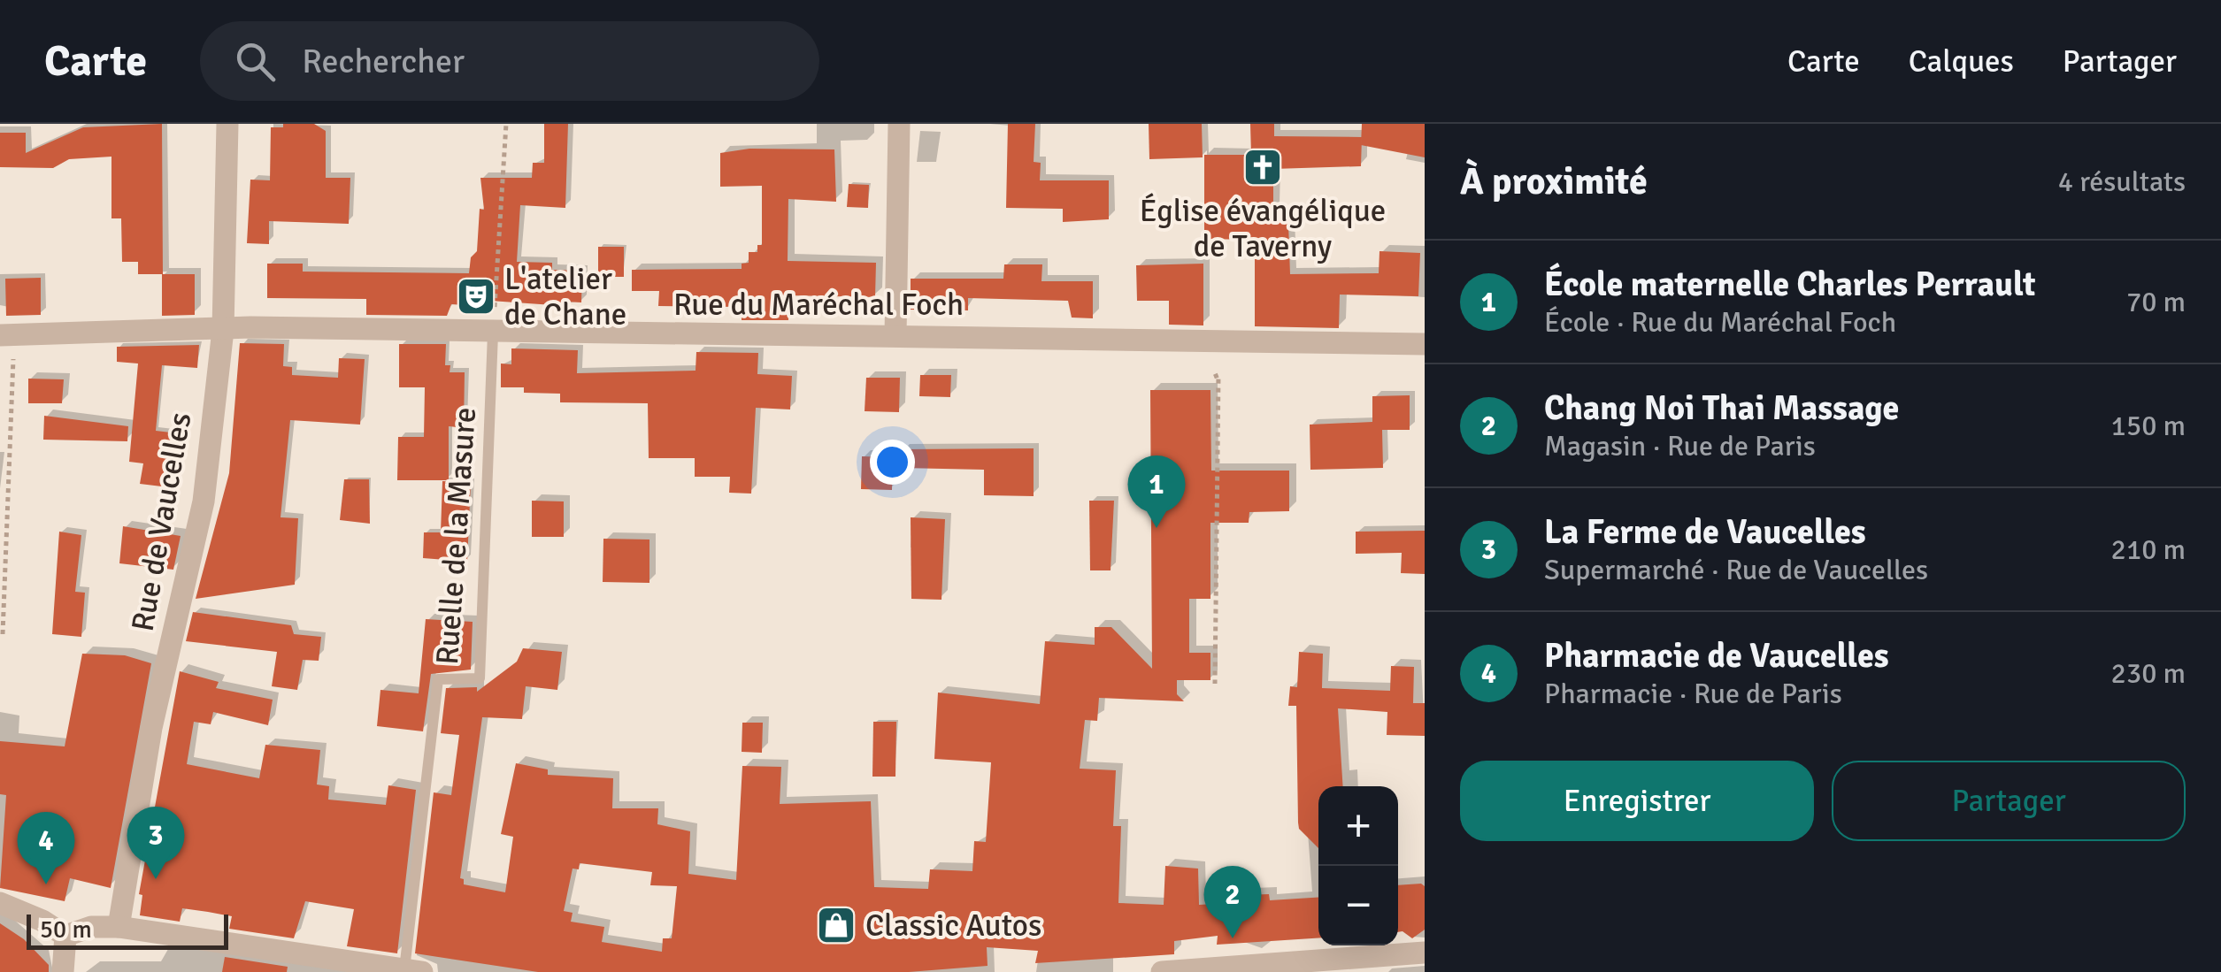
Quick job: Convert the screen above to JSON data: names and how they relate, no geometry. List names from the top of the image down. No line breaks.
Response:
{"streets":{"street":["Rue du Maréchal Foch","Rue de Vaucelles"],"lane":["Ruelle de la Masure"]},"crossings":[["Rue du Maréchal Foch","Rue de Vaucelles"],["Rue du Maréchal Foch","Ruelle de la Masure"]],"places":{"church":["Église évangélique de Taverny"],"theatre":["L'atelier de Chane"],"shop":["Classic Autos"]},"scale_bar":"50 m","page":{"header":"Carte","search":"Rechercher","nav":["Carte","Calques","Partager"],"heading":["À proximité","4 résultats"],"list":[{"mark":"1","name":"École maternelle Charles Perrault","note":"École · Rue du Maréchal Foch","value":"70 m"},{"mark":"2","name":"Chang Noi Thai Massage","note":"Magasin · Rue de Paris","value":"150 m"},{"mark":"3","name":"La Ferme de Vaucelles","note":"Supermarché · Rue de Vaucelles","value":"210 m"},{"mark":"4","name":"Pharmacie de Vaucelles","note":"Pharmacie · Rue de Paris","value":"230 m"}],"pins":["1","3","4","2"],"buttons":["Enregistrer","Partager"],"map_buttons":["+","−"],"scale":"50 m"}}
